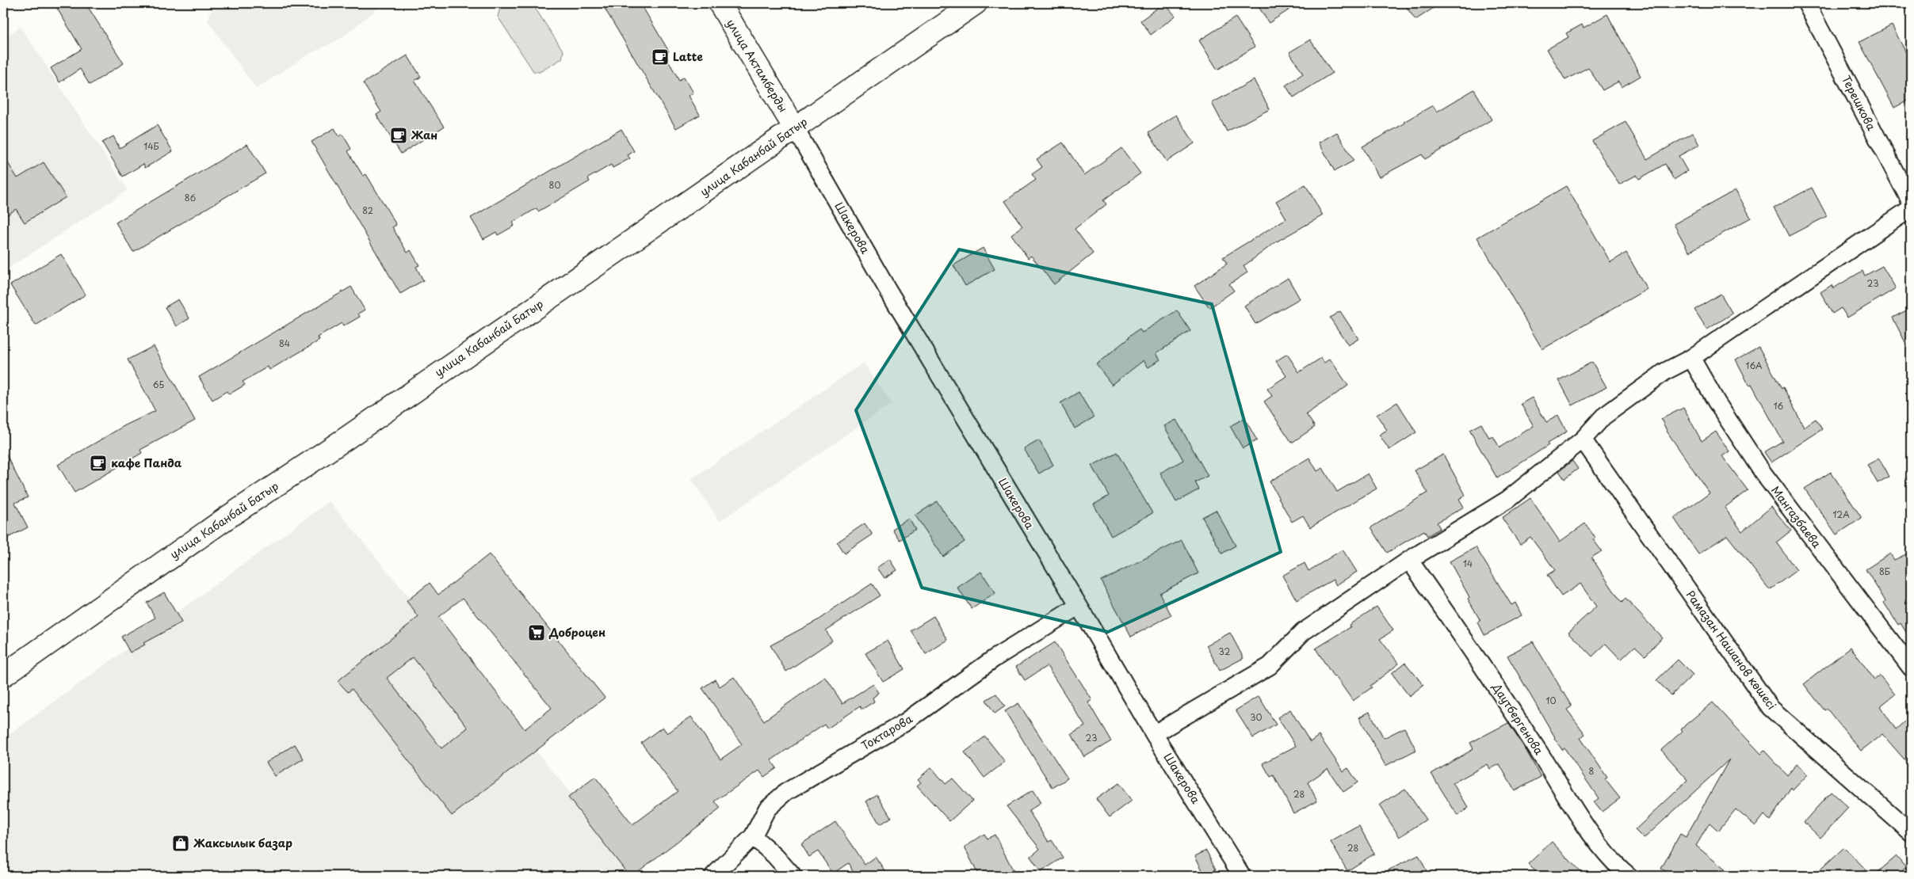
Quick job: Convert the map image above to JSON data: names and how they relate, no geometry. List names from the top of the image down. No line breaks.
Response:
{"streets":{"main road":["улица Актамберды","улица Кабанбай Батыр"],"street":["Терешкова","Шакерова","Мангазбаева","Рамазан Нашанов көшесі","Даутбергенова","Токтарова"]},"crossings":[["улица Актамберды","улица Кабанбай Батыр"],["улица Актамберды","Шакерова"],["улица Кабанбай Батыр","Шакерова"],["Шакерова","Токтарова"]],"places":{"cafe":["Latte","Жан","кафе Панда"],"supermarket":["Доброцен"],"shop":["Жаксылык базар"]},"house_numbers":["14Б","80","86","82","23","84","16А","65","16","12А","14","8Б","32","10","30","23","8","28","28"]}
